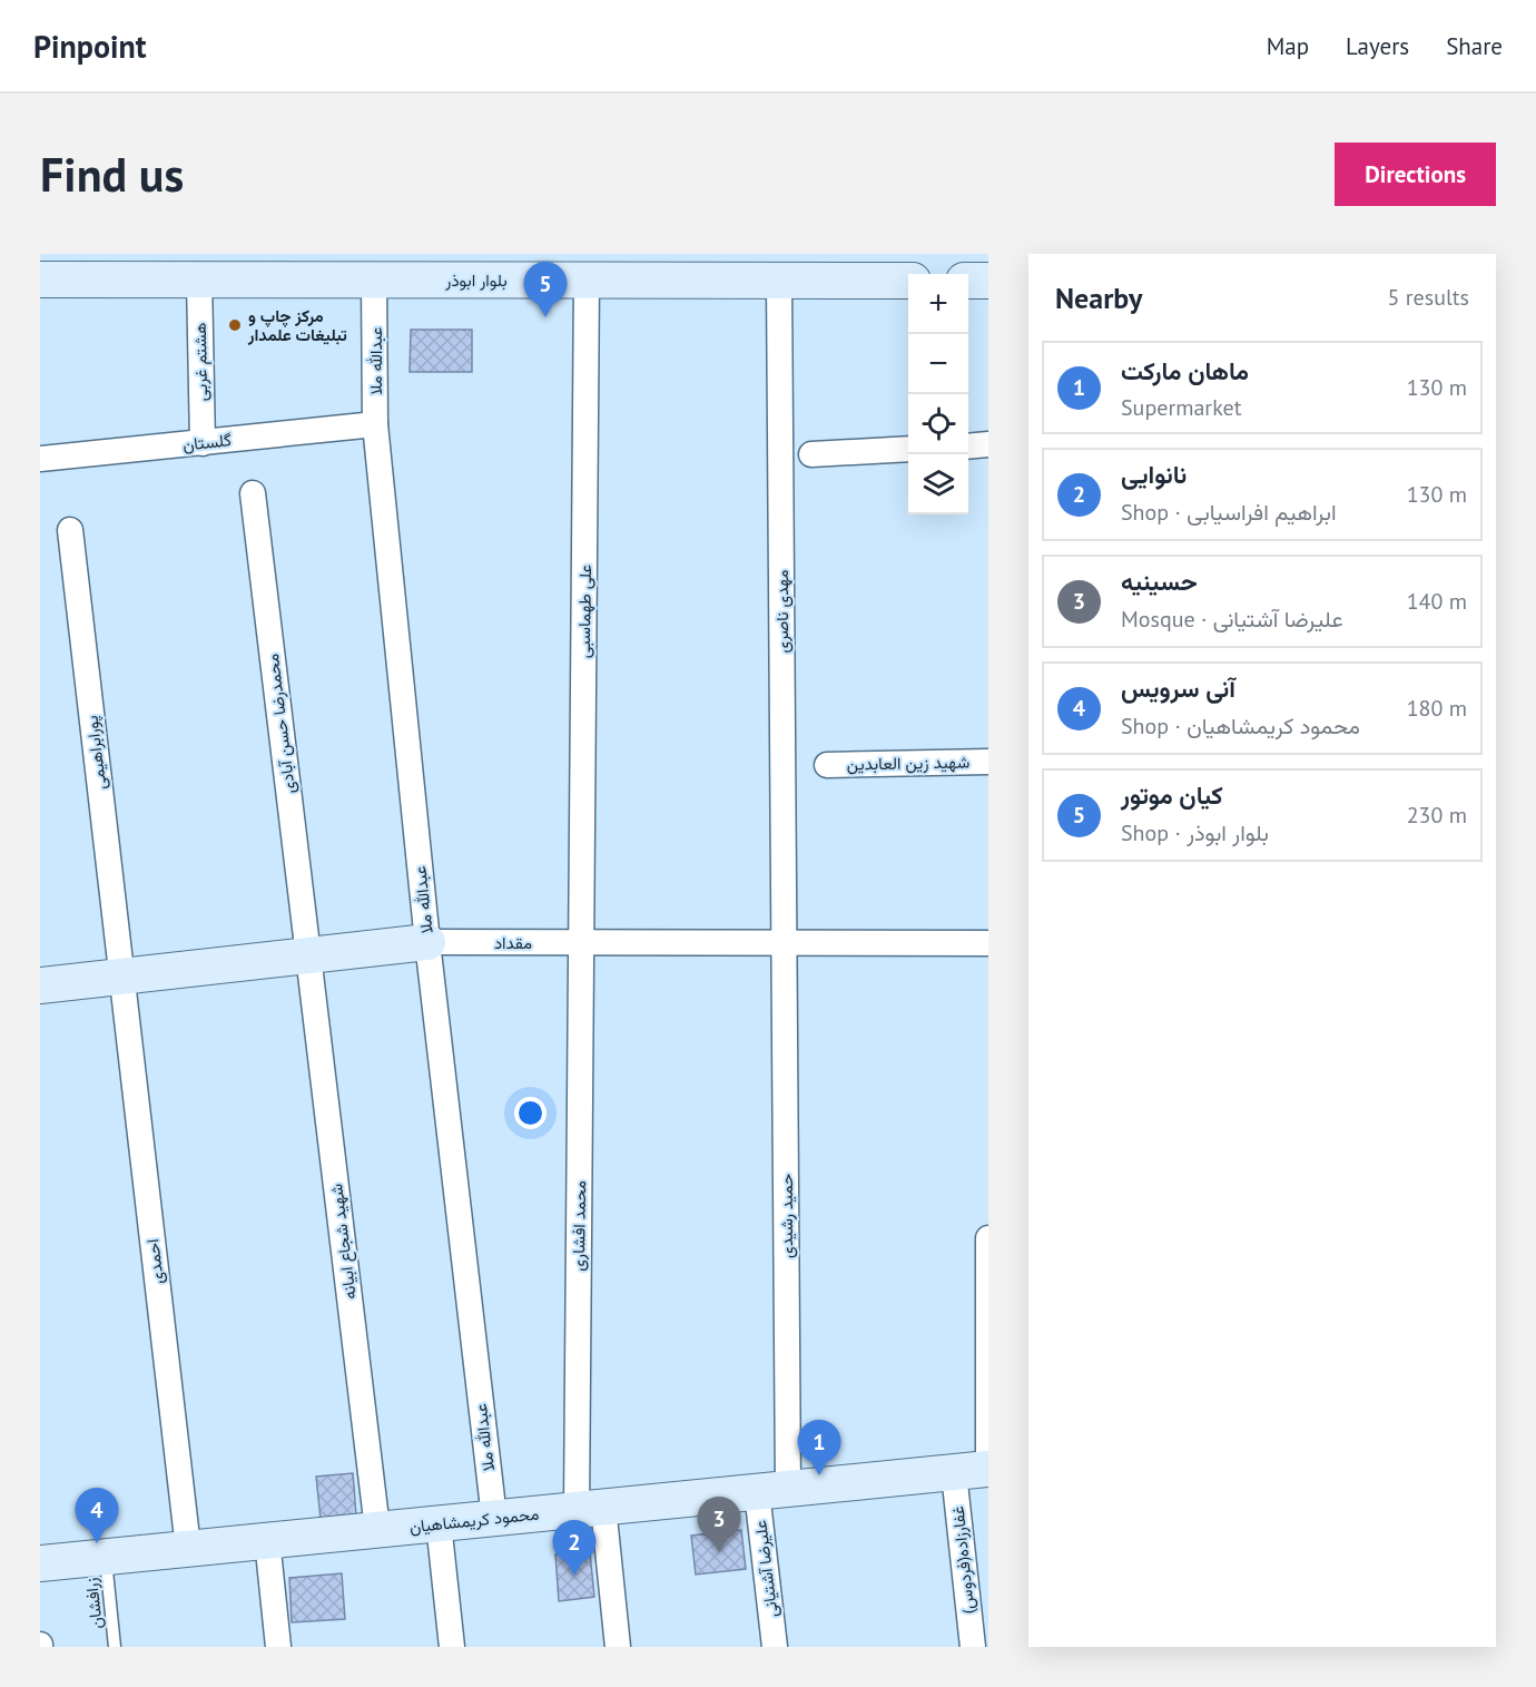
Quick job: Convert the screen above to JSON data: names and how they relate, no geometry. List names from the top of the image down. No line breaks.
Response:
{"streets":{"street":["بلوار ابوذر","عبدالله ملا","هشتم غربی","گلستان","علی طهماسبی","مهدی ناصری","محمدرضا حسن آبادی","پورابراهیمی","شهید زین العابدین","مقداد","حمید رشیدی","محمد افشاری","شهید شجاع ابیانه","احمدی","محمود کریمشاهیان","غفارزاده(فردوس)","علیرضا آشتیانی"],"lane":["زرافشان"]},"crossings":[["بلوار ابوذر","عبدالله ملا"],["بلوار ابوذر","هشتم غربی"],["بلوار ابوذر","علی طهماسبی"],["بلوار ابوذر","مهدی ناصری"],["عبدالله ملا","گلستان"],["عبدالله ملا","مقداد"],["عبدالله ملا","محمود کریمشاهیان"],["هشتم غربی","گلستان"],["علی طهماسبی","مقداد"],["علی طهماسبی","محمد افشاری"],["مهدی ناصری","مقداد"],["مهدی ناصری","حمید رشیدی"],["محمدرضا حسن آبادی","مقداد"],["محمدرضا حسن آبادی","شهید شجاع ابیانه"],["پورابراهیمی","مقداد"],["پورابراهیمی","احمدی"],["مقداد","حمید رشیدی"],["مقداد","محمد افشاری"],["مقداد","شهید شجاع ابیانه"],["مقداد","احمدی"],["حمید رشیدی","محمود کریمشاهیان"],["حمید رشیدی","علیرضا آشتیانی"],["محمد افشاری","محمود کریمشاهیان"],["شهید شجاع ابیانه","محمود کریمشاهیان"],["احمدی","محمود کریمشاهیان"],["محمود کریمشاهیان","غفارزاده(فردوس)"],["محمود کریمشاهیان","علیرضا آشتیانی"],["محمود کریمشاهیان","زرافشان"]],"places":["مرکز چاپ و تبلیغات علمدار"],"page":{"header":"Pinpoint","nav":["Map","Layers","Share"],"buttons":"Directions","title":"Find us","heading":["Nearby","5 results"],"pins":["5","1","4","3","2"],"map_buttons":["+","−"],"list":[{"mark":"1","name":"ماهان مارکت","note":"Supermarket","value":"130 m"},{"mark":"2","name":"نانوایی","note":"Shop · ابراهیم افراسیابی","value":"130 m"},{"mark":"3","name":"حسینیه","note":"Mosque · علیرضا آشتیانی","value":"140 m"},{"mark":"4","name":"آنی سرویس","note":"Shop · محمود کریمشاهیان","value":"180 m"},{"mark":"5","name":"کیان موتور","note":"Shop · بلوار ابوذر","value":"230 m"}]}}
